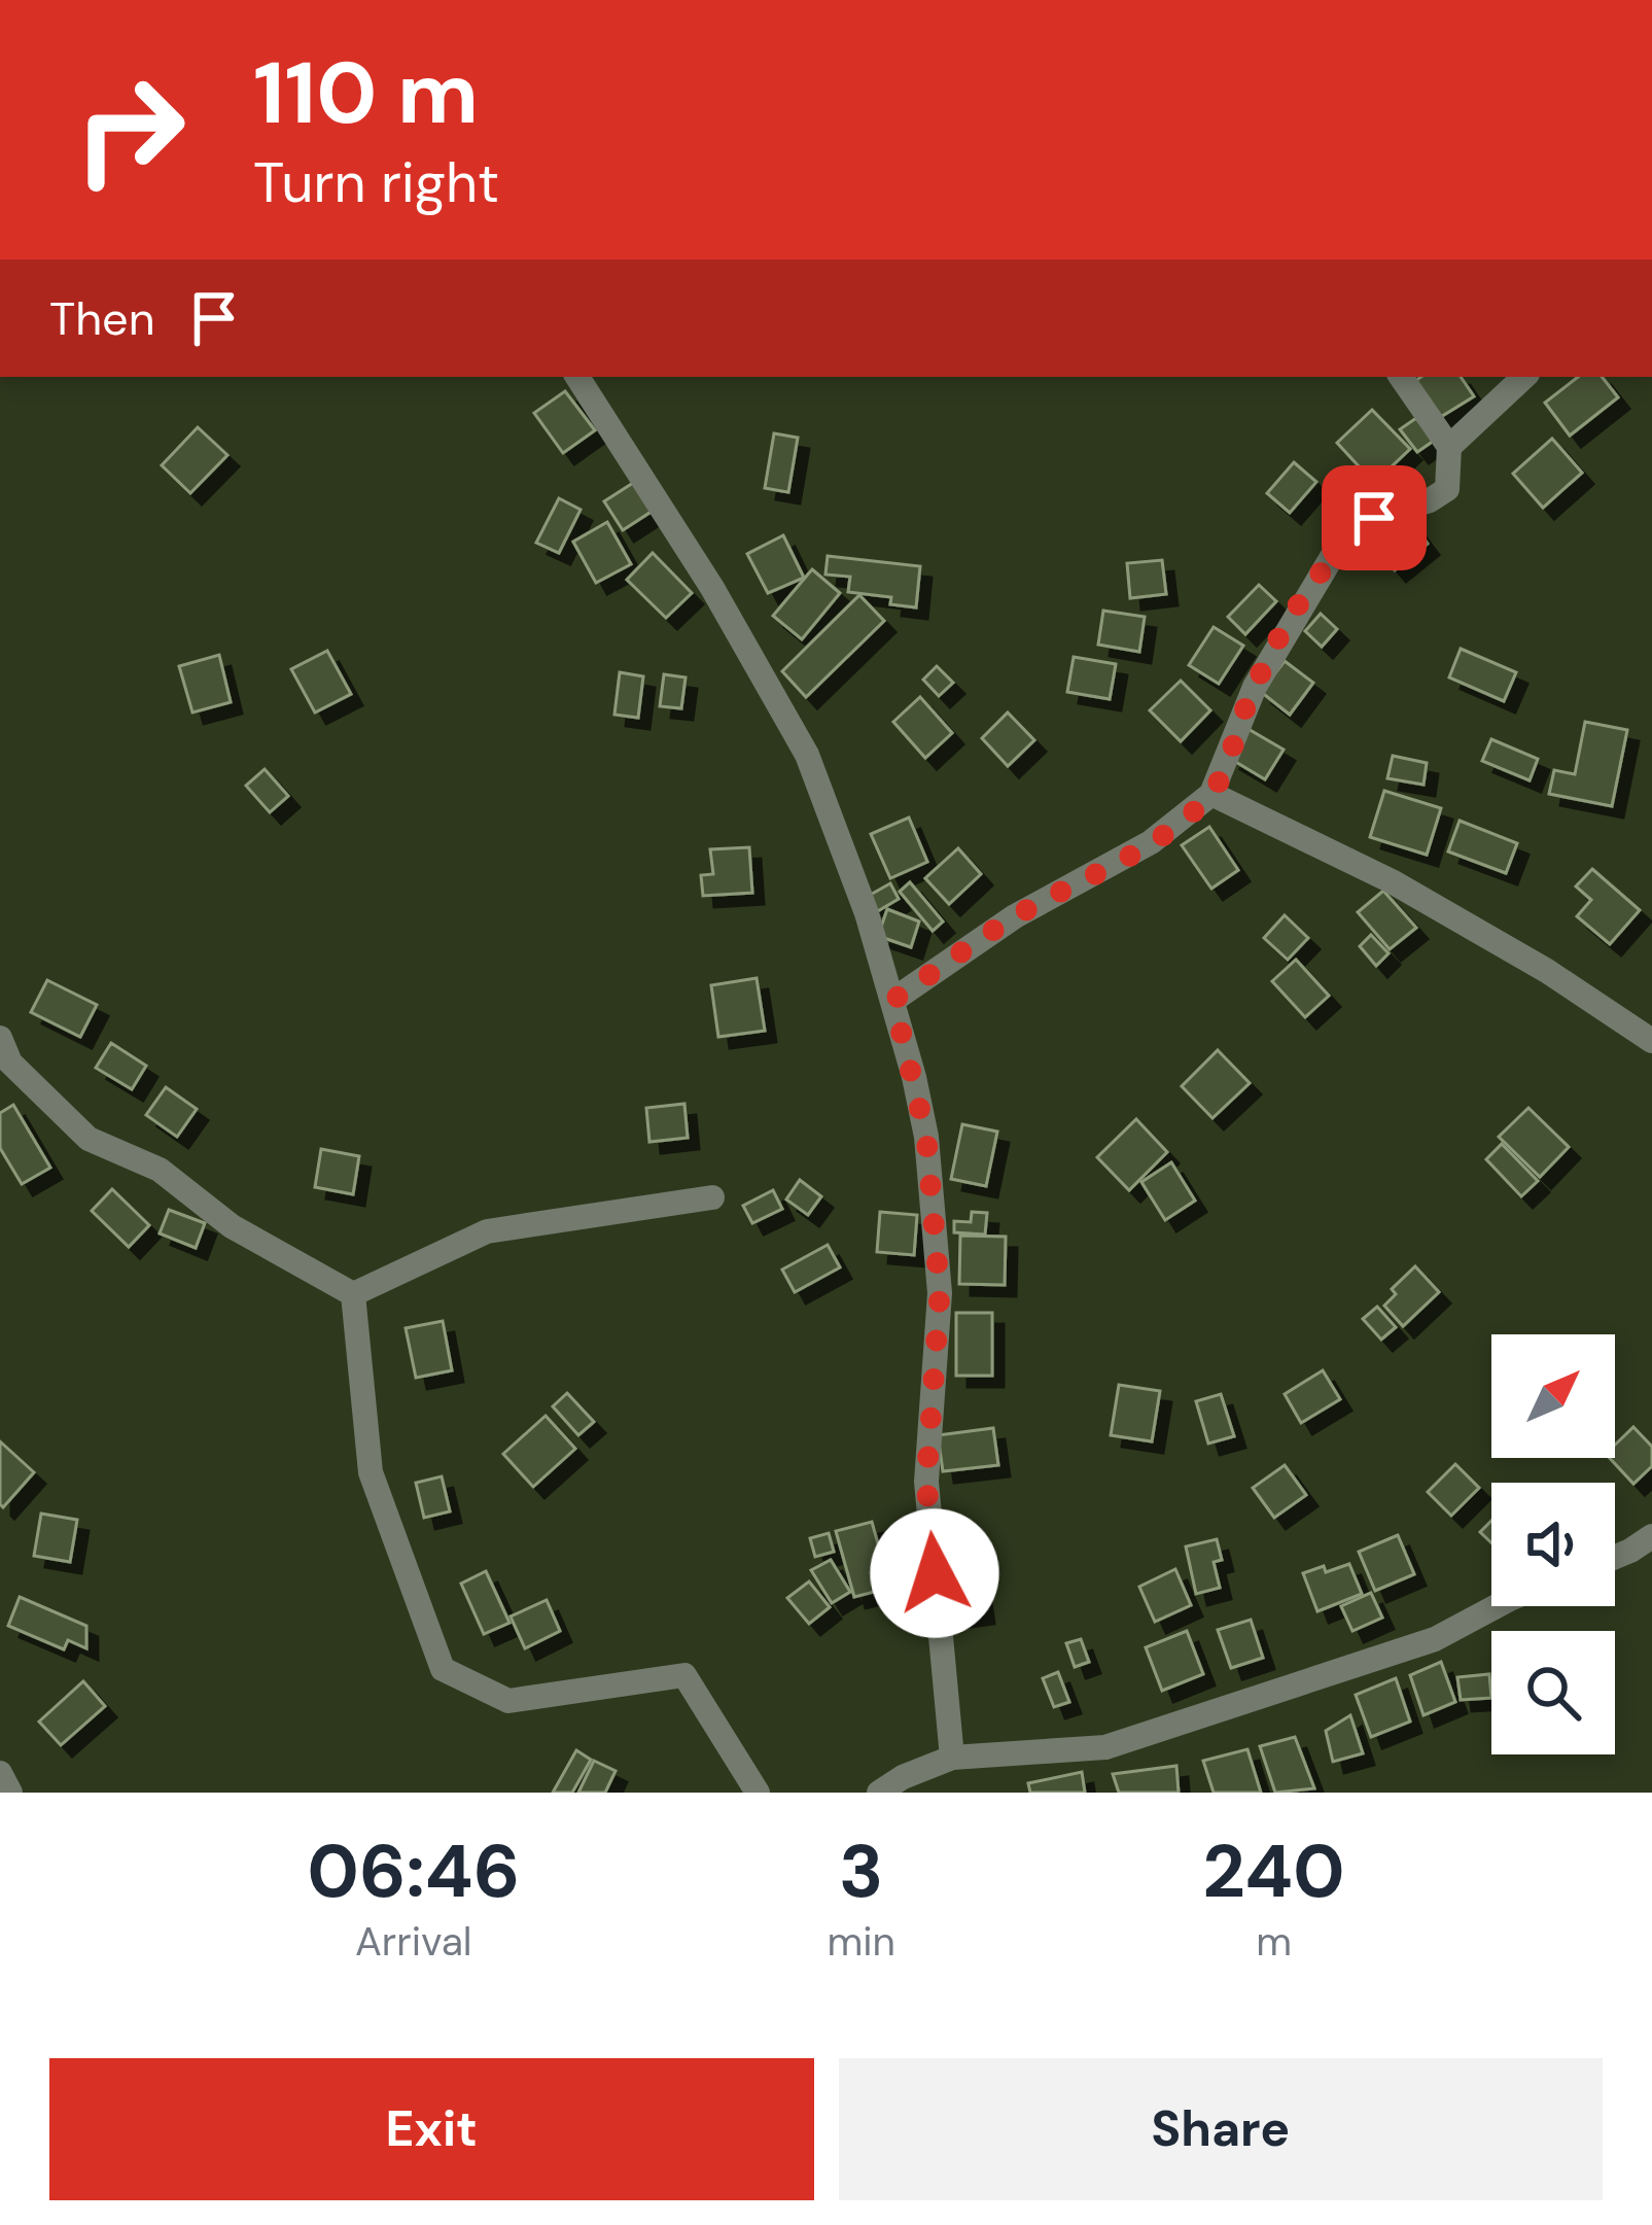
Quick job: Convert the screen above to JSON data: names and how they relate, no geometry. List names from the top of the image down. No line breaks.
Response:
{"north":"top right","page":{"turn":["110 m","Turn right"],"then":"Then","eta":["06:46","Arrival","3","min","240","m"],"buttons":["Exit","Share"]}}
